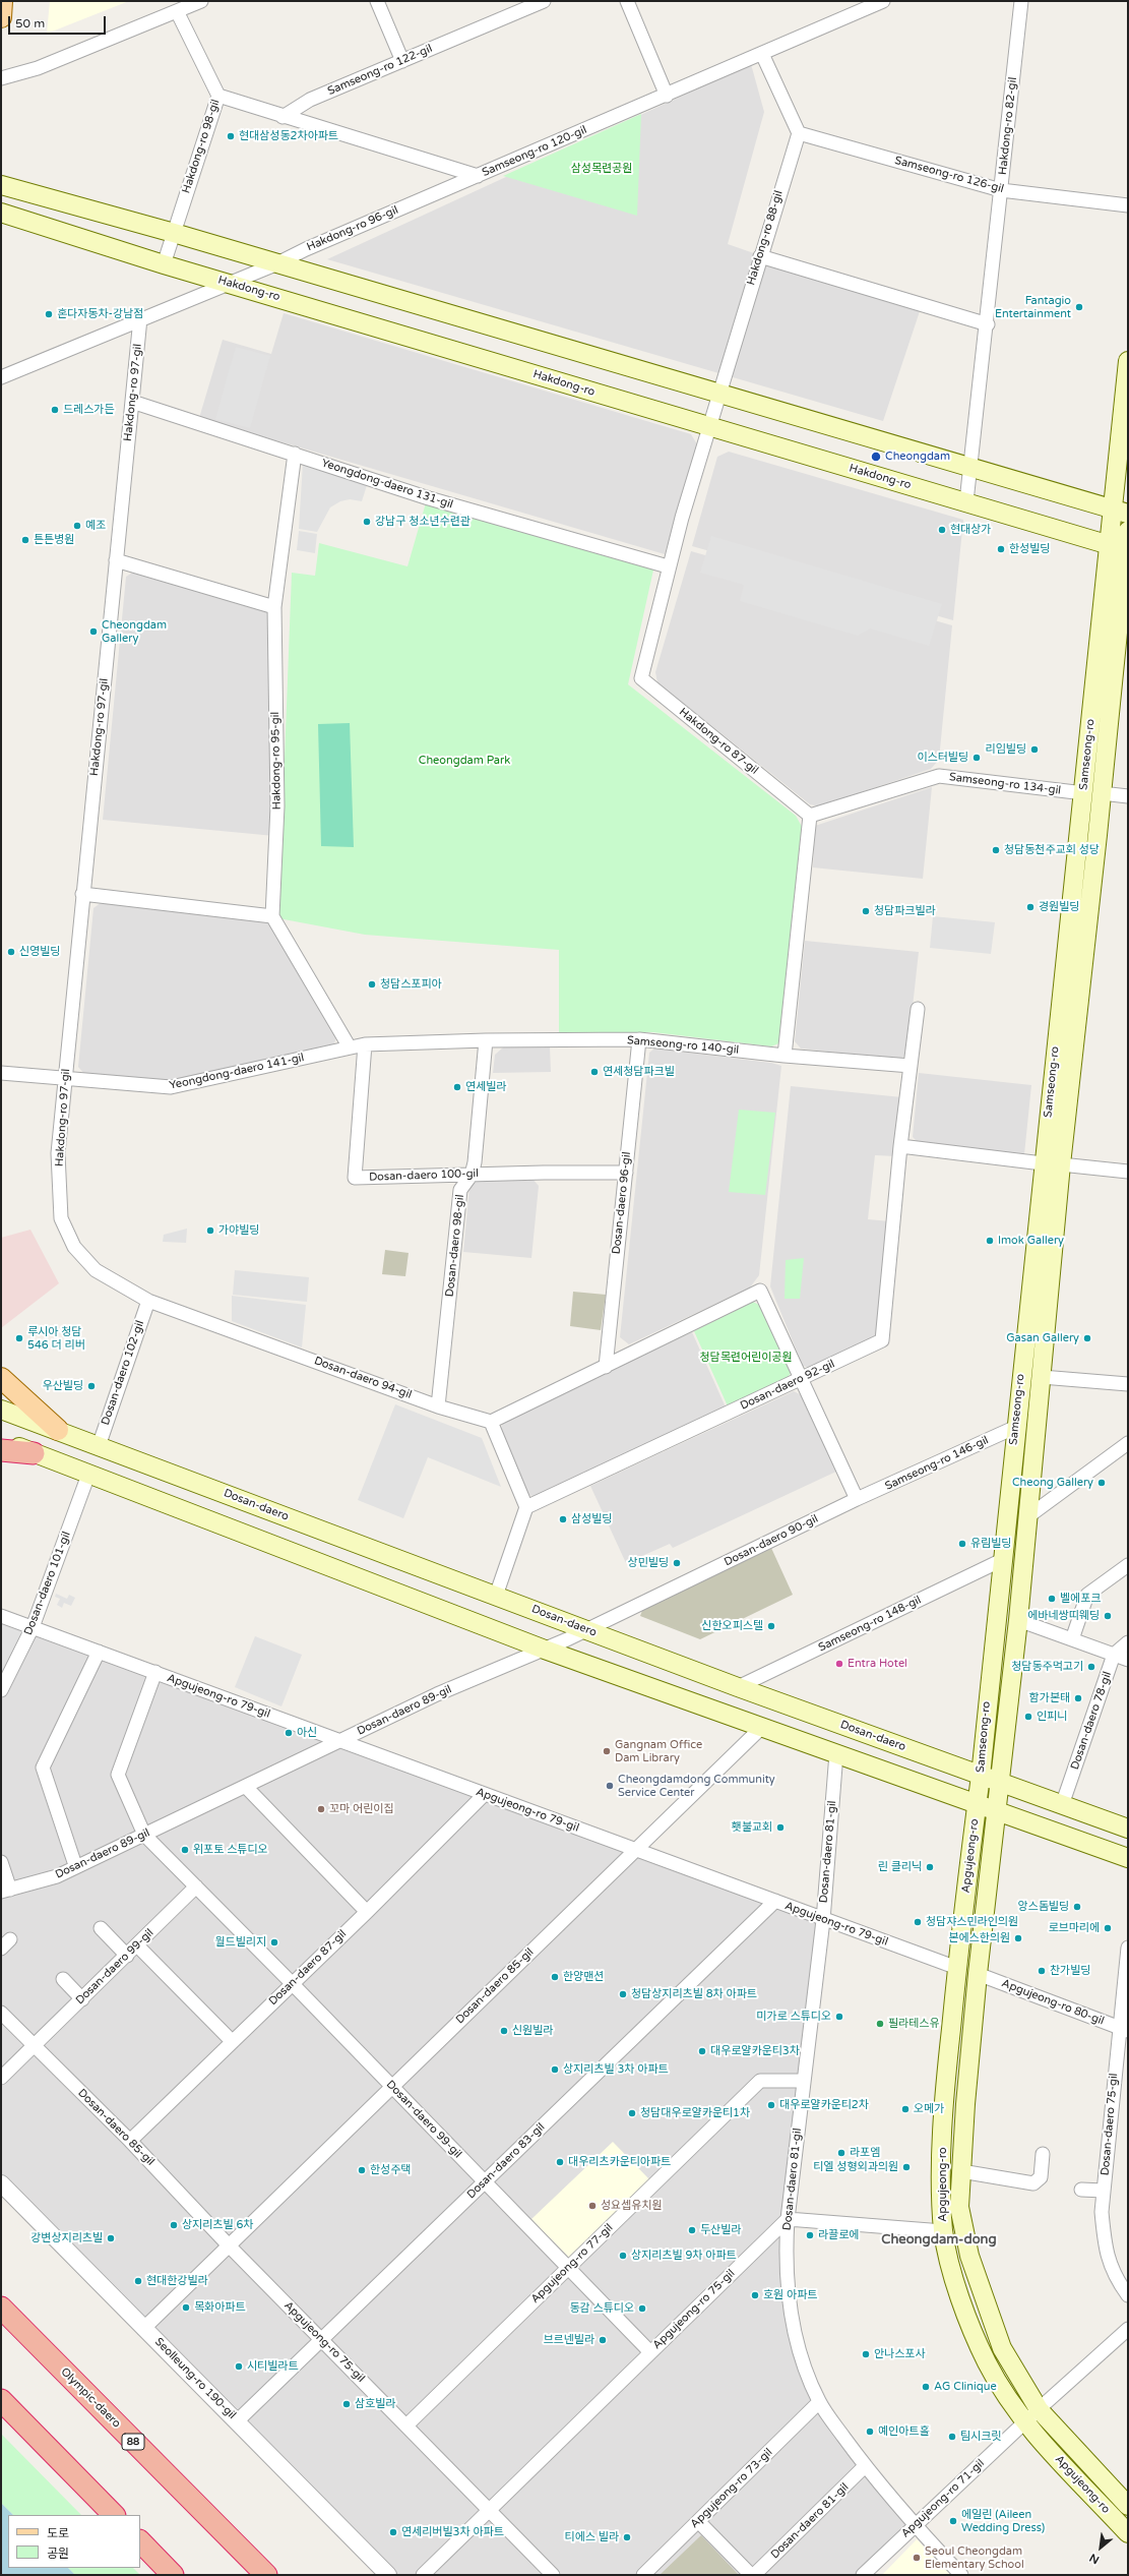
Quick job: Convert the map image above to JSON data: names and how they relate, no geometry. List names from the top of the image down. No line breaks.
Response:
{"streets":{"highway":["Olympic-daero","88"],"main road":["Hakdong-ro","Samseong-ro","Dosan-daero","Apgujeong-ro"],"street":["Samseong-ro 122-gil","Hakdong-ro 82-gil","Hakdong-ro 98-gil","Samseong-ro 120-gil","Samseong-ro 126-gil","Hakdong-ro 96-gil","Hakdong-ro 88-gil","Hakdong-ro 97-gil","Yeongdong-daero 131-gil","Hakdong-ro 87-gil","Hakdong-ro 95-gil","Samseong-ro 134-gil","Samseong-ro 140-gil","Yeongdong-daero 141-gil","Dosan-daero 100-gil","Dosan-daero 96-gil","Dosan-daero 98-gil","Dosan-daero 102-gil","Dosan-daero 94-gil","Dosan-daero 92-gil","Samseong-ro 146-gil","Dosan-daero 90-gil","Dosan-daero 101-gil","Samseong-ro 148-gil","Apgujeong-ro 79-gil","Dosan-daero 89-gil","Dosan-daero 78-gil","Dosan-daero 81-gil","Dosan-daero 99-gil","Dosan-daero 87-gil","Dosan-daero 85-gil","Apgujeong-ro 80-gil","Dosan-daero 75-gil","Dosan-daero 83-gil","Apgujeong-ro 77-gil","Apgujeong-ro 75-gil","Seolleung-ro 190-gil","Apgujeong-ro 73-gil","Apgujeong-ro 71-gil"]},"crossings":[["Samseong-ro 122-gil","Samseong-ro 120-gil"],["Hakdong-ro 82-gil","Samseong-ro 126-gil"],["Hakdong-ro 82-gil","Hakdong-ro"],["Hakdong-ro 98-gil","Hakdong-ro"],["Samseong-ro 120-gil","Hakdong-ro 96-gil"],["Samseong-ro 126-gil","Hakdong-ro 88-gil"],["Hakdong-ro 96-gil","Hakdong-ro"],["Hakdong-ro 88-gil","Hakdong-ro"],["Hakdong-ro 88-gil","Hakdong-ro 87-gil"],["Hakdong-ro","Hakdong-ro 87-gil"],["Hakdong-ro","Samseong-ro"],["Hakdong-ro 97-gil","Yeongdong-daero 131-gil"],["Hakdong-ro 97-gil","Yeongdong-daero 141-gil"],["Hakdong-ro 97-gil","Dosan-daero 102-gil"],["Hakdong-ro 97-gil","Dosan-daero 94-gil"],["Yeongdong-daero 131-gil","Hakdong-ro 87-gil"],["Yeongdong-daero 131-gil","Hakdong-ro 95-gil"],["Hakdong-ro 87-gil","Samseong-ro 134-gil"],["Samseong-ro","Samseong-ro 134-gil"],["Samseong-ro","Samseong-ro 146-gil"],["Samseong-ro","Dosan-daero"],["Samseong-ro","Samseong-ro 148-gil"],["Samseong-ro","Apgujeong-ro"],["Samseong-ro 140-gil","Yeongdong-daero 141-gil"],["Samseong-ro 140-gil","Dosan-daero 100-gil"],["Samseong-ro 140-gil","Dosan-daero 96-gil"],["Samseong-ro 140-gil","Dosan-daero 98-gil"],["Samseong-ro 140-gil","Dosan-daero 92-gil"],["Dosan-daero 100-gil","Dosan-daero 96-gil"],["Dosan-daero 100-gil","Dosan-daero 98-gil"],["Dosan-daero 98-gil","Dosan-daero 94-gil"],["Dosan-daero 102-gil","Dosan-daero 94-gil"],["Dosan-daero 102-gil","Dosan-daero"],["Samseong-ro 146-gil","Dosan-daero 90-gil"],["Dosan-daero","Dosan-daero 90-gil"],["Dosan-daero","Samseong-ro 148-gil"],["Dosan-daero","Dosan-daero 78-gil"],["Dosan-daero","Apgujeong-ro"],["Dosan-daero 90-gil","Dosan-daero 89-gil"],["Dosan-daero 101-gil","Apgujeong-ro 79-gil"],["Apgujeong-ro 79-gil","Dosan-daero 89-gil"],["Apgujeong-ro 79-gil","Dosan-daero 81-gil"],["Apgujeong-ro 79-gil","Apgujeong-ro"],["Apgujeong-ro 79-gil","Dosan-daero 99-gil"],["Apgujeong-ro 79-gil","Dosan-daero 87-gil"],["Apgujeong-ro 79-gil","Dosan-daero 85-gil"],["Apgujeong-ro 79-gil","Dosan-daero 83-gil"],["Dosan-daero 89-gil","Dosan-daero 99-gil"],["Dosan-daero 81-gil","Apgujeong-ro 77-gil"],["Dosan-daero 81-gil","Apgujeong-ro 75-gil"],["Dosan-daero 81-gil","Apgujeong-ro 73-gil"],["Dosan-daero 81-gil","Apgujeong-ro 71-gil"],["Apgujeong-ro","Apgujeong-ro 80-gil"],["Apgujeong-ro","Apgujeong-ro 71-gil"],["Dosan-daero 99-gil","Dosan-daero 87-gil"],["Dosan-daero 99-gil","Dosan-daero 85-gil"],["Dosan-daero 99-gil","Dosan-daero 83-gil"],["Dosan-daero 99-gil","Apgujeong-ro 77-gil"],["Dosan-daero 99-gil","Apgujeong-ro 75-gil"],["Dosan-daero 87-gil","Dosan-daero 85-gil"],["Dosan-daero 85-gil","Apgujeong-ro 75-gil"],["Dosan-daero 85-gil","Seolleung-ro 190-gil"],["Apgujeong-ro 80-gil","Dosan-daero 75-gil"],["Dosan-daero 83-gil","Apgujeong-ro 75-gil"],["Dosan-daero 83-gil","Seolleung-ro 190-gil"],["Apgujeong-ro 77-gil","Apgujeong-ro 75-gil"]],"districts":["Cheongdam-dong"],"parks":["삼성목련공원","Cheongdam Park","청담목련어린이공원"],"places":["현대삼성동2차아파트","Fantagio Entertainment","혼다자동차-강남점","드레스가든","Cheongdam","강남구 청소년수련관","예조","현대상가","튼튼병원","한성빌딩","Cheongdam Gallery","리임빌딩","이스터빌딩","청담동천주교회 성당","경원빌딩","청담파크빌라","신영빌딩","청담스포피아","연세청담파크빌","연세빌라","가야빌딩","Imok Gallery","루시아 청담 546 더 리버","Gasan Gallery","우산빌딩","Cheong Gallery","삼성빌딩","유림빌딩","상민빌딩","벨에포크","에바네쌍띠웨딩","신한오피스텔","Entra Hotel","청담동주먹고기","함가본태","인피니","아신","Gangnam Office Dam Library","Cheongdamdong Community Service Center","꼬마 어린이집","횃불교회","위포토 스튜디오","린 클리닉","앙스돔빌딩","청담쟈스민라인의원","로브마리에","본에스한의원","월드빌리지","찬가빌딩","한양맨션","청담상지리츠빌 8차 아파트","미가로 스튜디오","필라테스유","신원빌라","대우로얄카운티3차","상지리츠빌 3차 아파트","대우로얄카운티2차","오메가","청담대우로얄카운티1차","라포엠","대우리츠카운티아파트","티엘 성형외과의원","한성주택","성요셉유치원","상지리츠빌 6차","두산빌라","라끌로에","강변상지리츠빌","상지리츠빌 9차 아파트","현대한강빌라","호원 아파트","목화아파트","동감 스튜디오","브르넨빌라","안나스포사","시티빌라트","AG Clinique","삼호빌라","예인아트홀","팀시크릿","에일린 (Aileen Wedding Dress)","연세리버빌3차 아파트","티에스 빌라","Seoul Cheongdam Elementary School"],"legend":["도로","공원"],"scale_bar":"50 m","north":"bottom left"}
